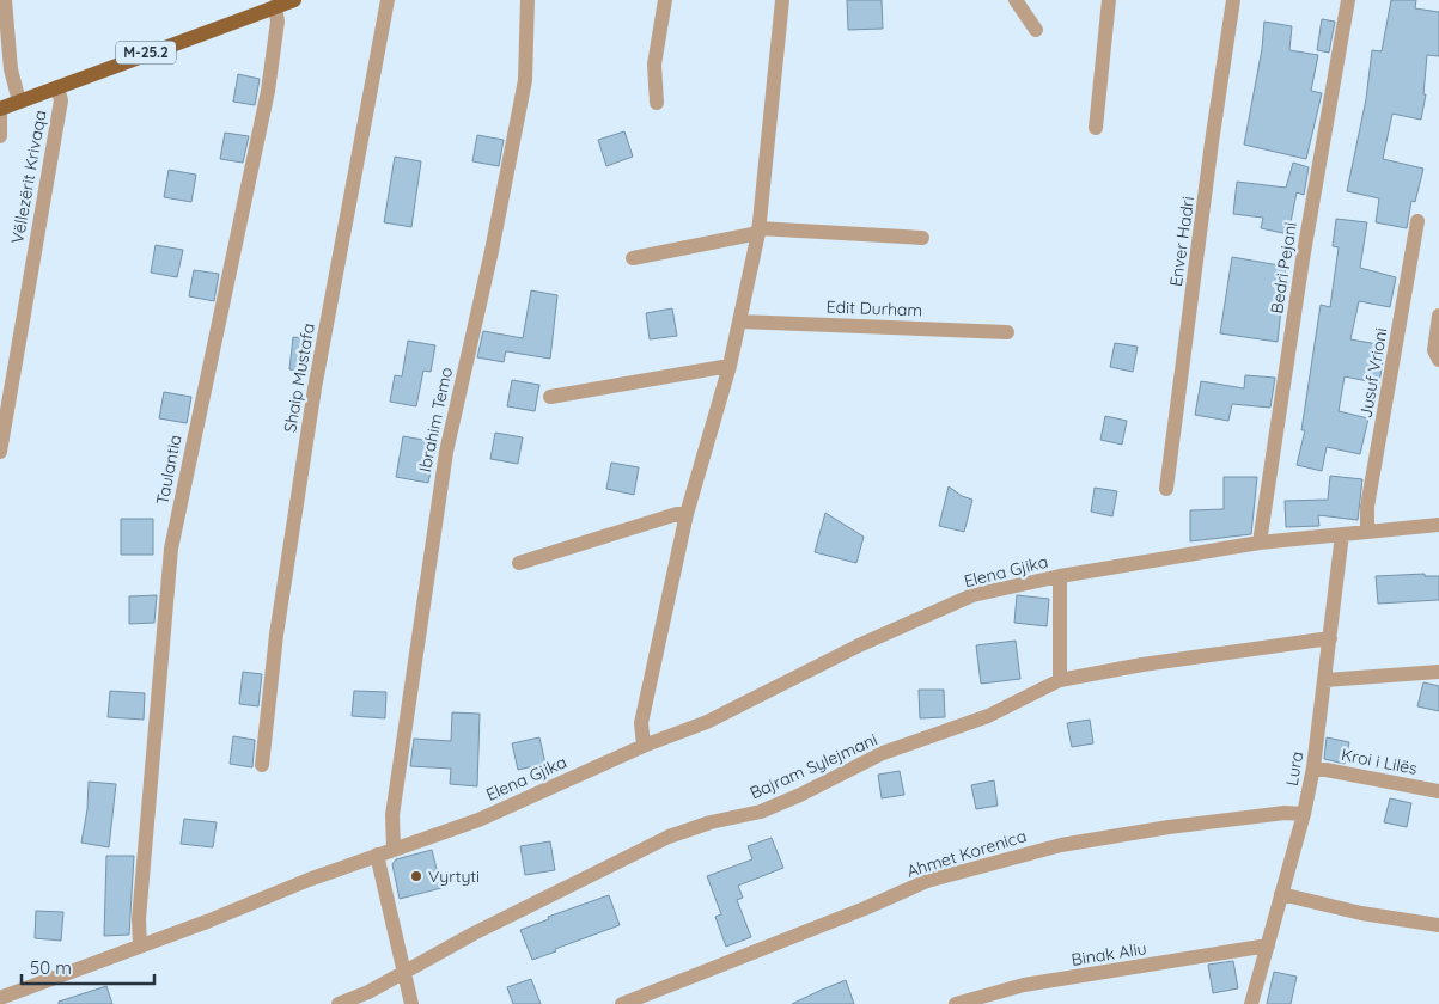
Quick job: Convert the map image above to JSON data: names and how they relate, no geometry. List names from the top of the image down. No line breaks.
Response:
{"streets":{"main road":["M-25.2"],"street":["Vëllezërit Krivaqa","Enver Hadri","Bedri Pejani","Edit Durham","Jusuf Vrioni","Shaip Mustafa","Ibrahim Temo","Taulantia","Elena Gjika","Kroi i Lilës","Bajram Sylejmani","Lura","Ahmet Korenica","Binak Aliu"]},"crossings":[["M-25.2","Vëllezërit Krivaqa"],["M-25.2","Taulantia"],["Bedri Pejani","Elena Gjika"],["Jusuf Vrioni","Elena Gjika"],["Ibrahim Temo","Elena Gjika"],["Taulantia","Elena Gjika"],["Elena Gjika","Bajram Sylejmani"],["Elena Gjika","Lura"],["Kroi i Lilës","Lura"],["Bajram Sylejmani","Lura"],["Lura","Ahmet Korenica"],["Lura","Binak Aliu"]],"places":["Vyrtyti"],"scale_bar":"50 m"}
